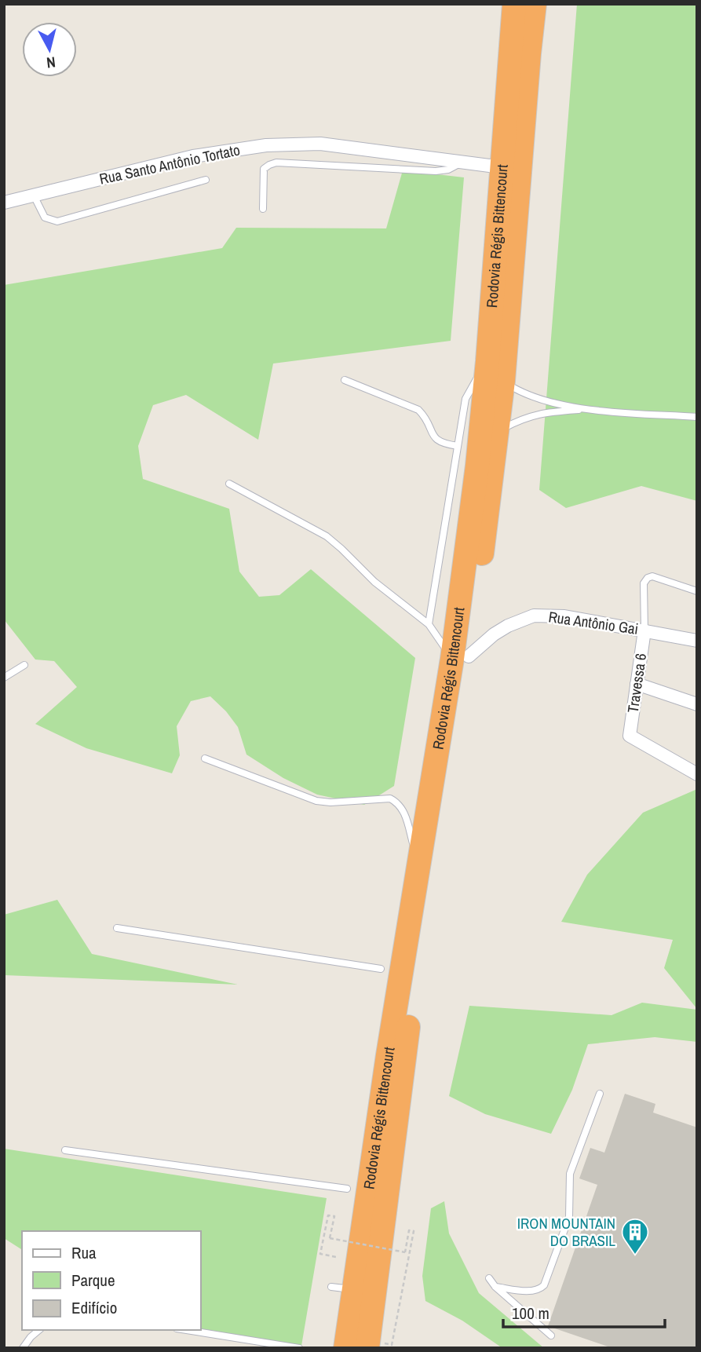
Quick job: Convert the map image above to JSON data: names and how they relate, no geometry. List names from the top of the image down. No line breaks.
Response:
{"streets":{"highway":["Rodovia Régis Bittencourt"],"street":["Rua Santo Antônio Tortato","Rua Antônio Gai","Travessa 6"]},"crossings":[["Rua Santo Antônio Tortato","Rodovia Régis Bittencourt"],["Rodovia Régis Bittencourt","Rua Antônio Gai"],["Rua Antônio Gai","Travessa 6"]],"places":{"building":["IRON MOUNTAIN DO BRASIL"]},"legend":["Rua","Parque","Edifício"],"scale_bar":"100 m","north":"bottom"}
